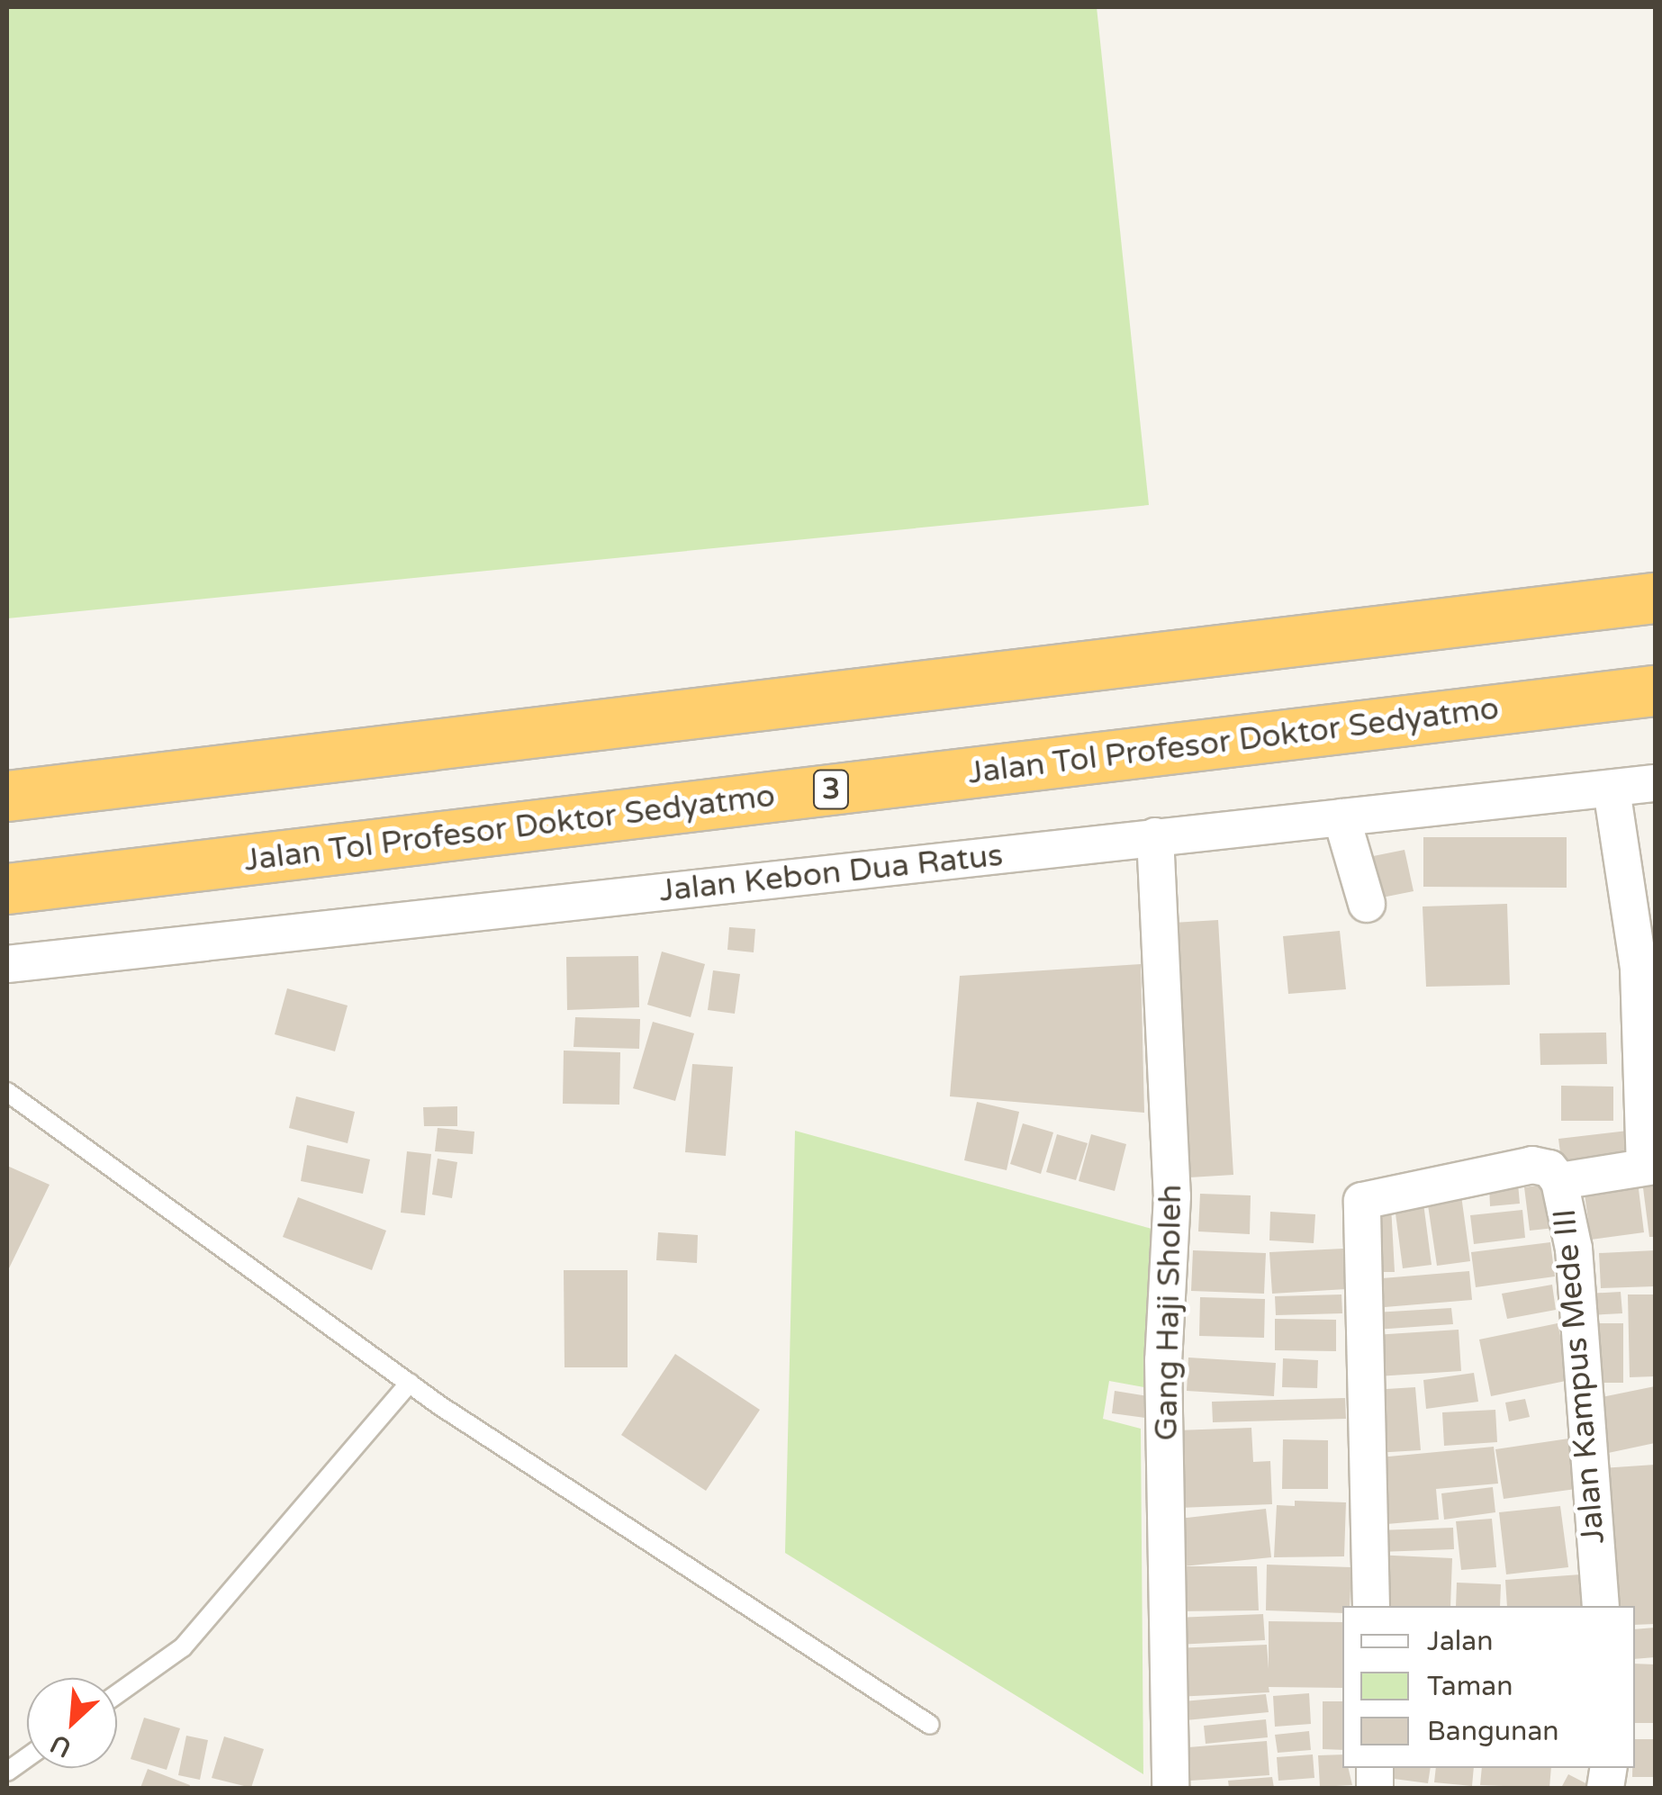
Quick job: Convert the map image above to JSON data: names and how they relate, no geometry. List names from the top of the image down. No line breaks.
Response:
{"streets":{"highway":["Jalan Tol Profesor Doktor Sedyatmo","3"],"street":["Jalan Kebon Dua Ratus","Gang Haji Sholeh","Jalan Kampus Mede III"]},"crossings":[["Jalan Kebon Dua Ratus","Gang Haji Sholeh"]],"legend":["Jalan","Taman","Bangunan"],"north":"bottom left"}
